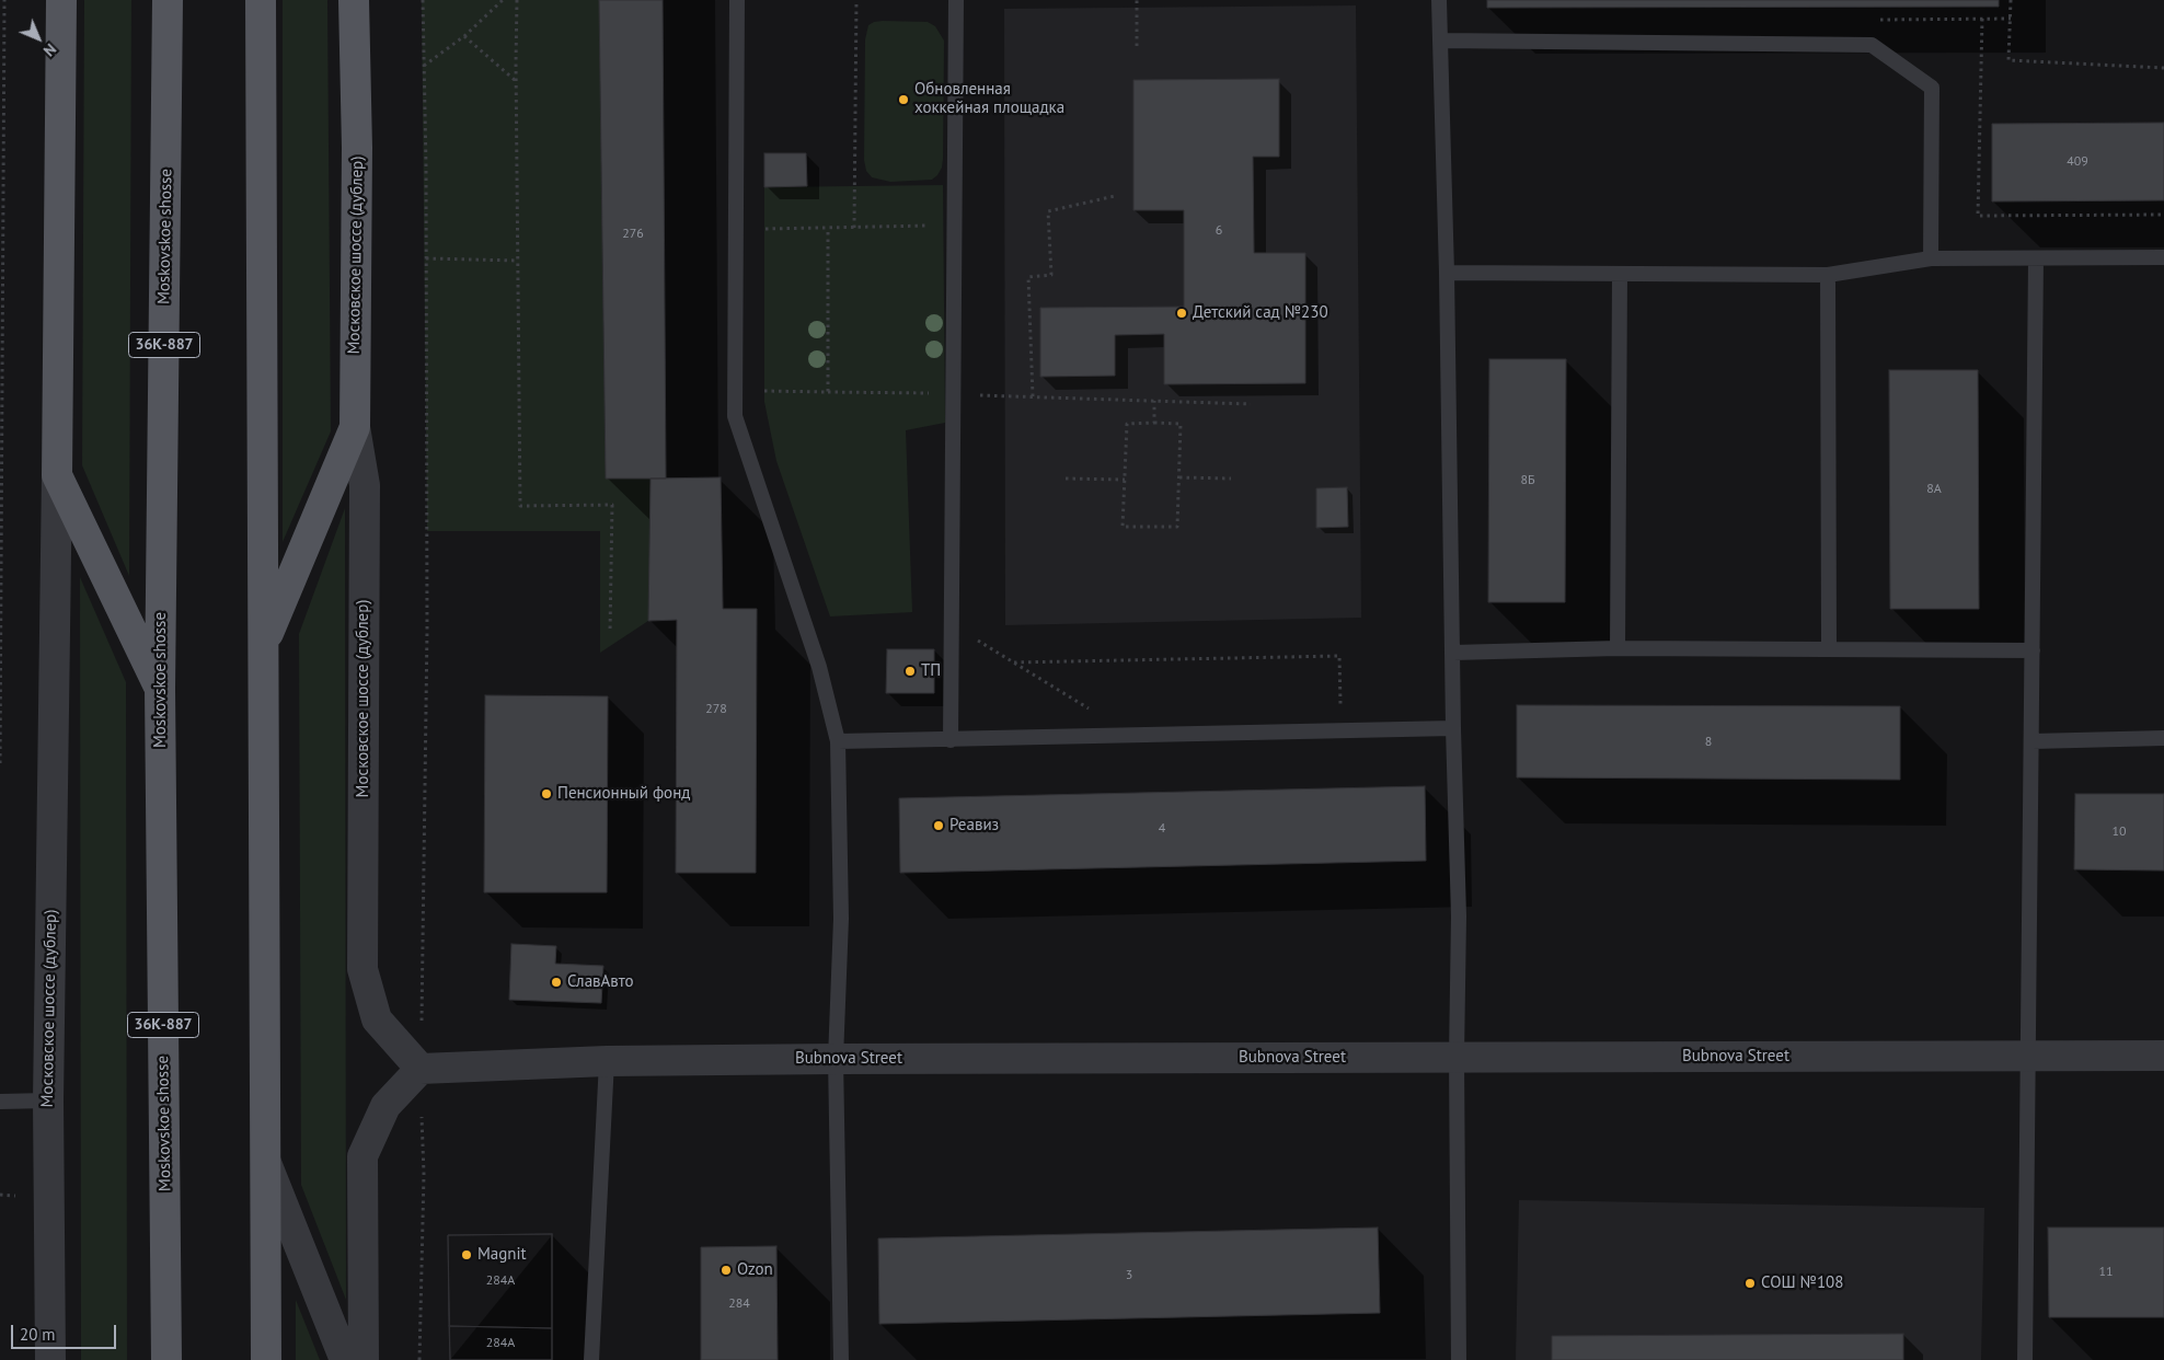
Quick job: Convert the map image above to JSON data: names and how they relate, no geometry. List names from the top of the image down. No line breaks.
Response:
{"streets":{"main road":["Moskovskoe shosse","Московское шоссе (дублер)","36К-887"],"street":["Bubnova Street"]},"crossings":[["Московское шоссе (дублер)","Bubnova Street"]],"places":["Обновленная хоккейная площадка","Детский сад №230","ТП","Пенсионный фонд","Реавиз","СлавАвто","Magnit","Ozon","СОШ №108"],"house_numbers":["409","6","276","8Б","8А","278","8","4","10","11","3","284А","284","284А"],"scale_bar":"20 m","north":"bottom right"}
